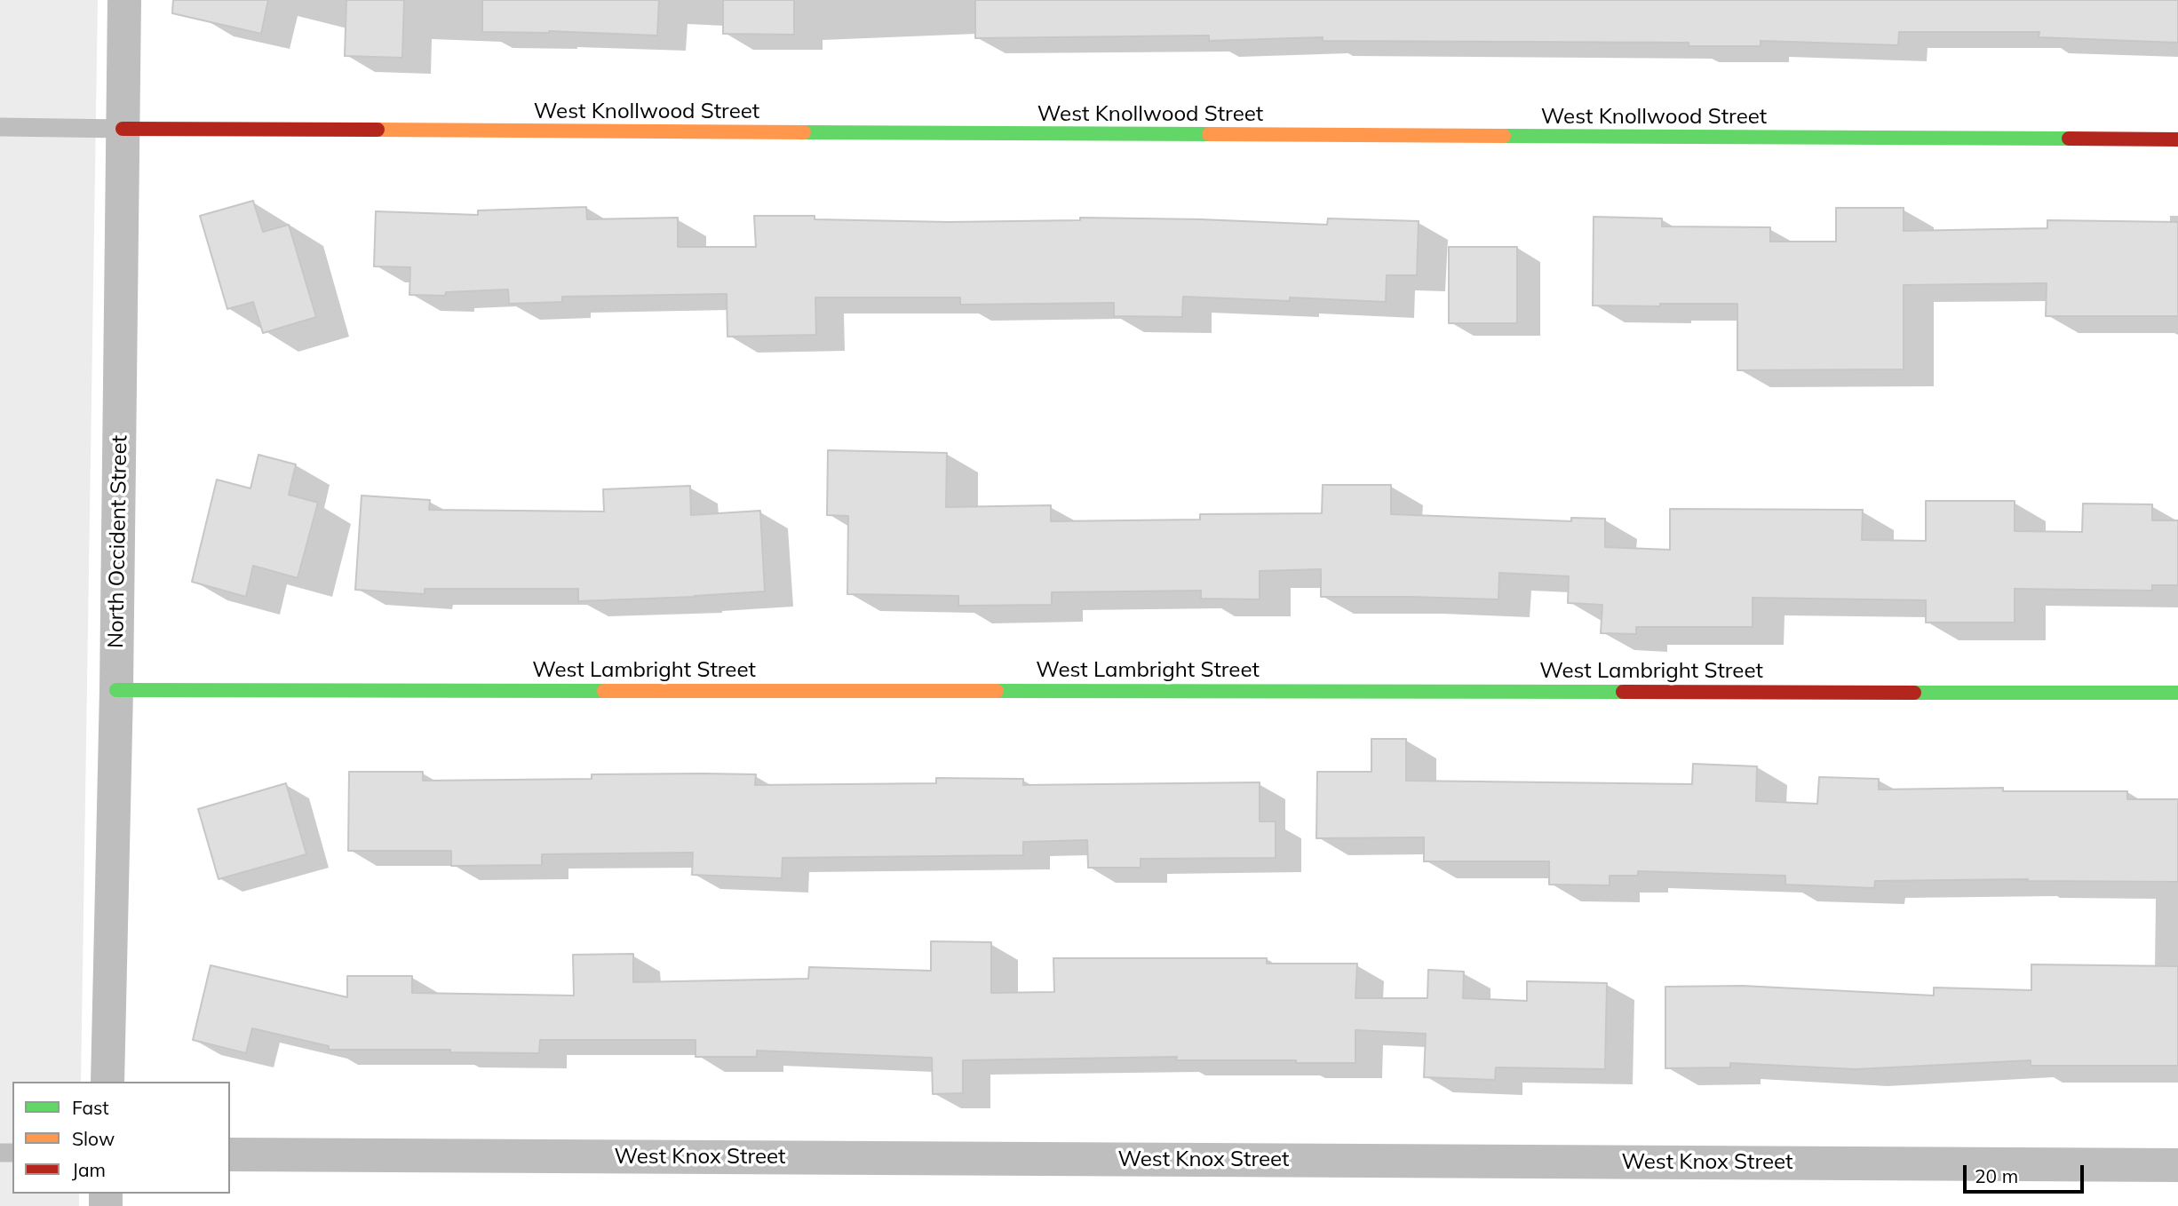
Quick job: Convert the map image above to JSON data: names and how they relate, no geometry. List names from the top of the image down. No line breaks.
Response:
{"streets":{"street":["West Knollwood Street","North Occident Street","West Lambright Street","West Knox Street"]},"crossings":[["West Knollwood Street","North Occident Street"],["North Occident Street","West Lambright Street"]],"legend":["Fast","Slow","Jam"],"scale_bar":"20 m"}
